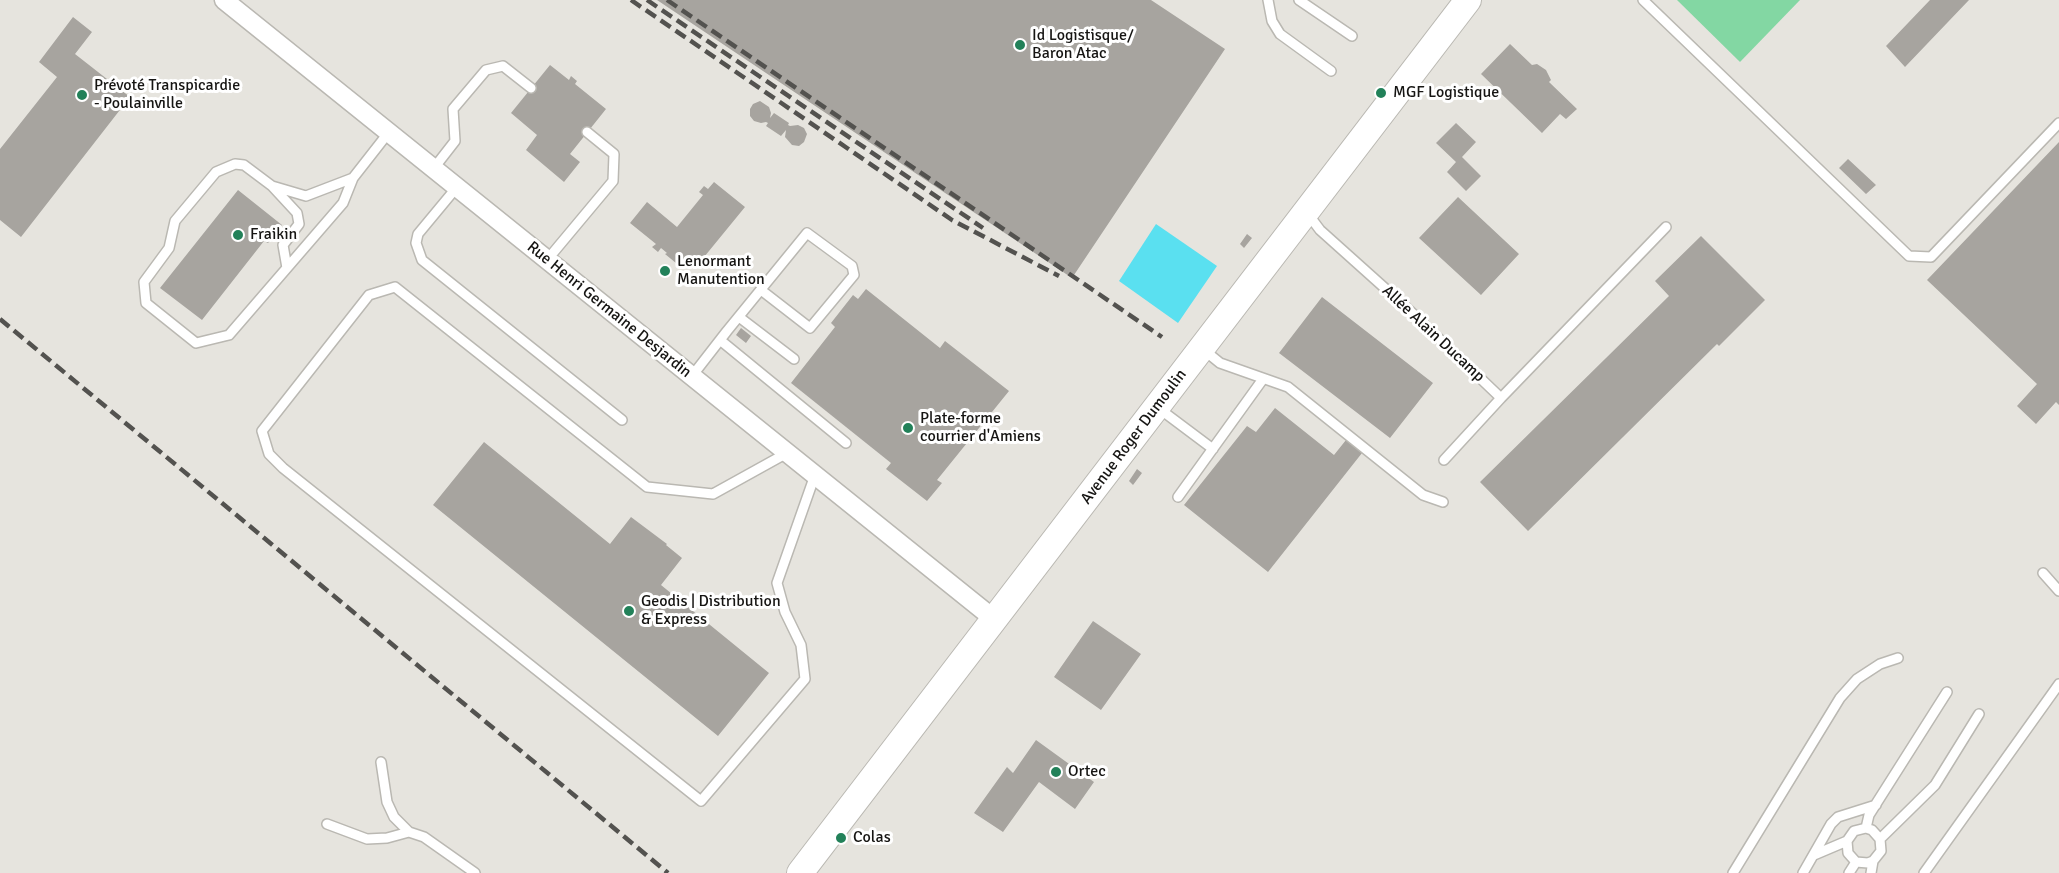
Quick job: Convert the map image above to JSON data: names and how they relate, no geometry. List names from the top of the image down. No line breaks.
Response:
{"streets":{"main road":["Avenue Roger Dumoulin"],"street":["Rue Henri Germaine Desjardin"],"lane":["Allée Alain Ducamp"]},"crossings":[["Rue Henri Germaine Desjardin","Avenue Roger Dumoulin"],["Allée Alain Ducamp","Avenue Roger Dumoulin"]],"places":["Id Logistisque/ Baron Atac","MGF Logistique","Prévoté Transpicardie - Poulainville","Fraikin","Lenormant Manutention","Plate-forme courrier d'Amiens","Geodis | Distribution & Express","Ortec","Colas"]}
